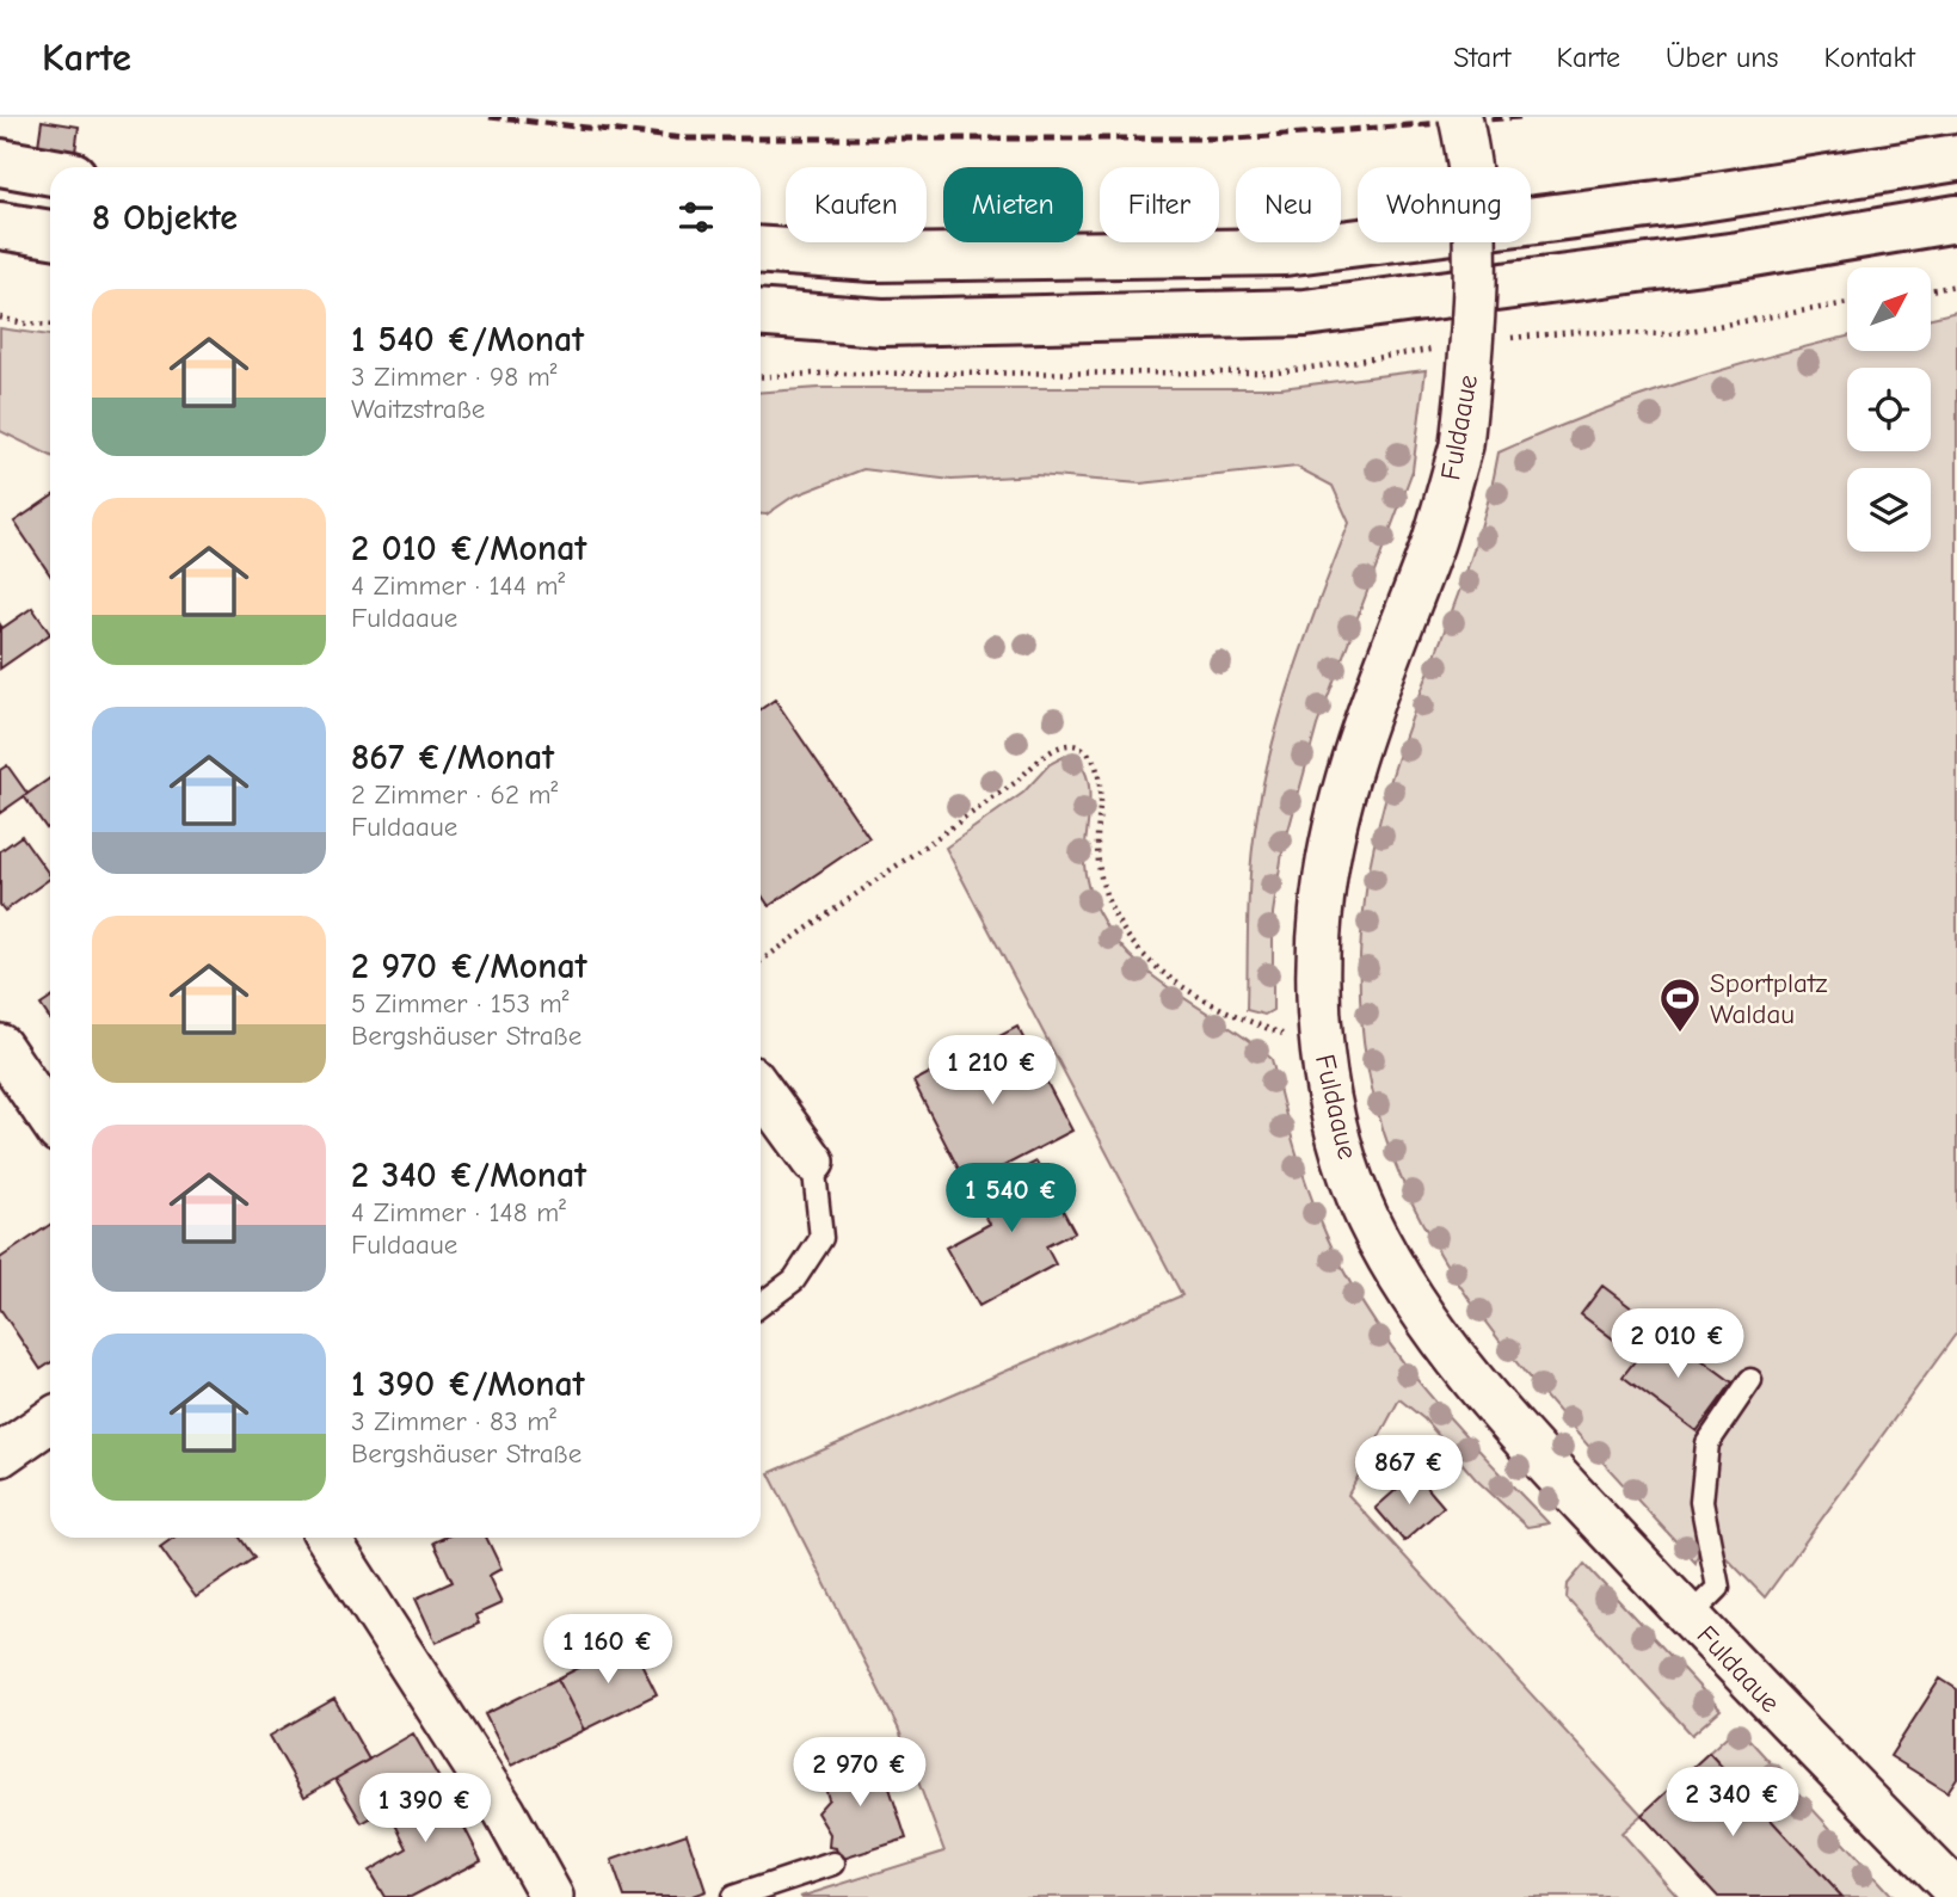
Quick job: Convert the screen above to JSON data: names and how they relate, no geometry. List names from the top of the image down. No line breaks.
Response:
{"streets":{"street":["Fuldaaue"]},"places":{"sports":["Sportplatz Waldau"]},"north":"top right","page":{"header":"Karte","nav":["Start","Karte","Über uns","Kontakt"],"chip":["Kaufen","Mieten","Filter","Neu","Wohnung"],"heading":"8 Objekte","list":[{"name":"1 540 €/Monat","note":"3 Zimmer · 98 m² · Waitzstraße"},{"name":"2 010 €/Monat","note":"4 Zimmer · 144 m² · Fuldaaue"},{"name":"867 €/Monat","note":"2 Zimmer · 62 m² · Fuldaaue"},{"name":"2 970 €/Monat","note":"5 Zimmer · 153 m² · Bergshäuser Straße"},{"name":"2 340 €/Monat","note":"4 Zimmer · 148 m² · Fuldaaue"},{"name":"1 390 €/Monat","note":"3 Zimmer · 83 m² · Bergshäuser Straße"}],"price":["1 210 €","1 540 €","2 010 €","867 €","1 160 €","2 970 €","2 340 €","1 390 €"]}}
